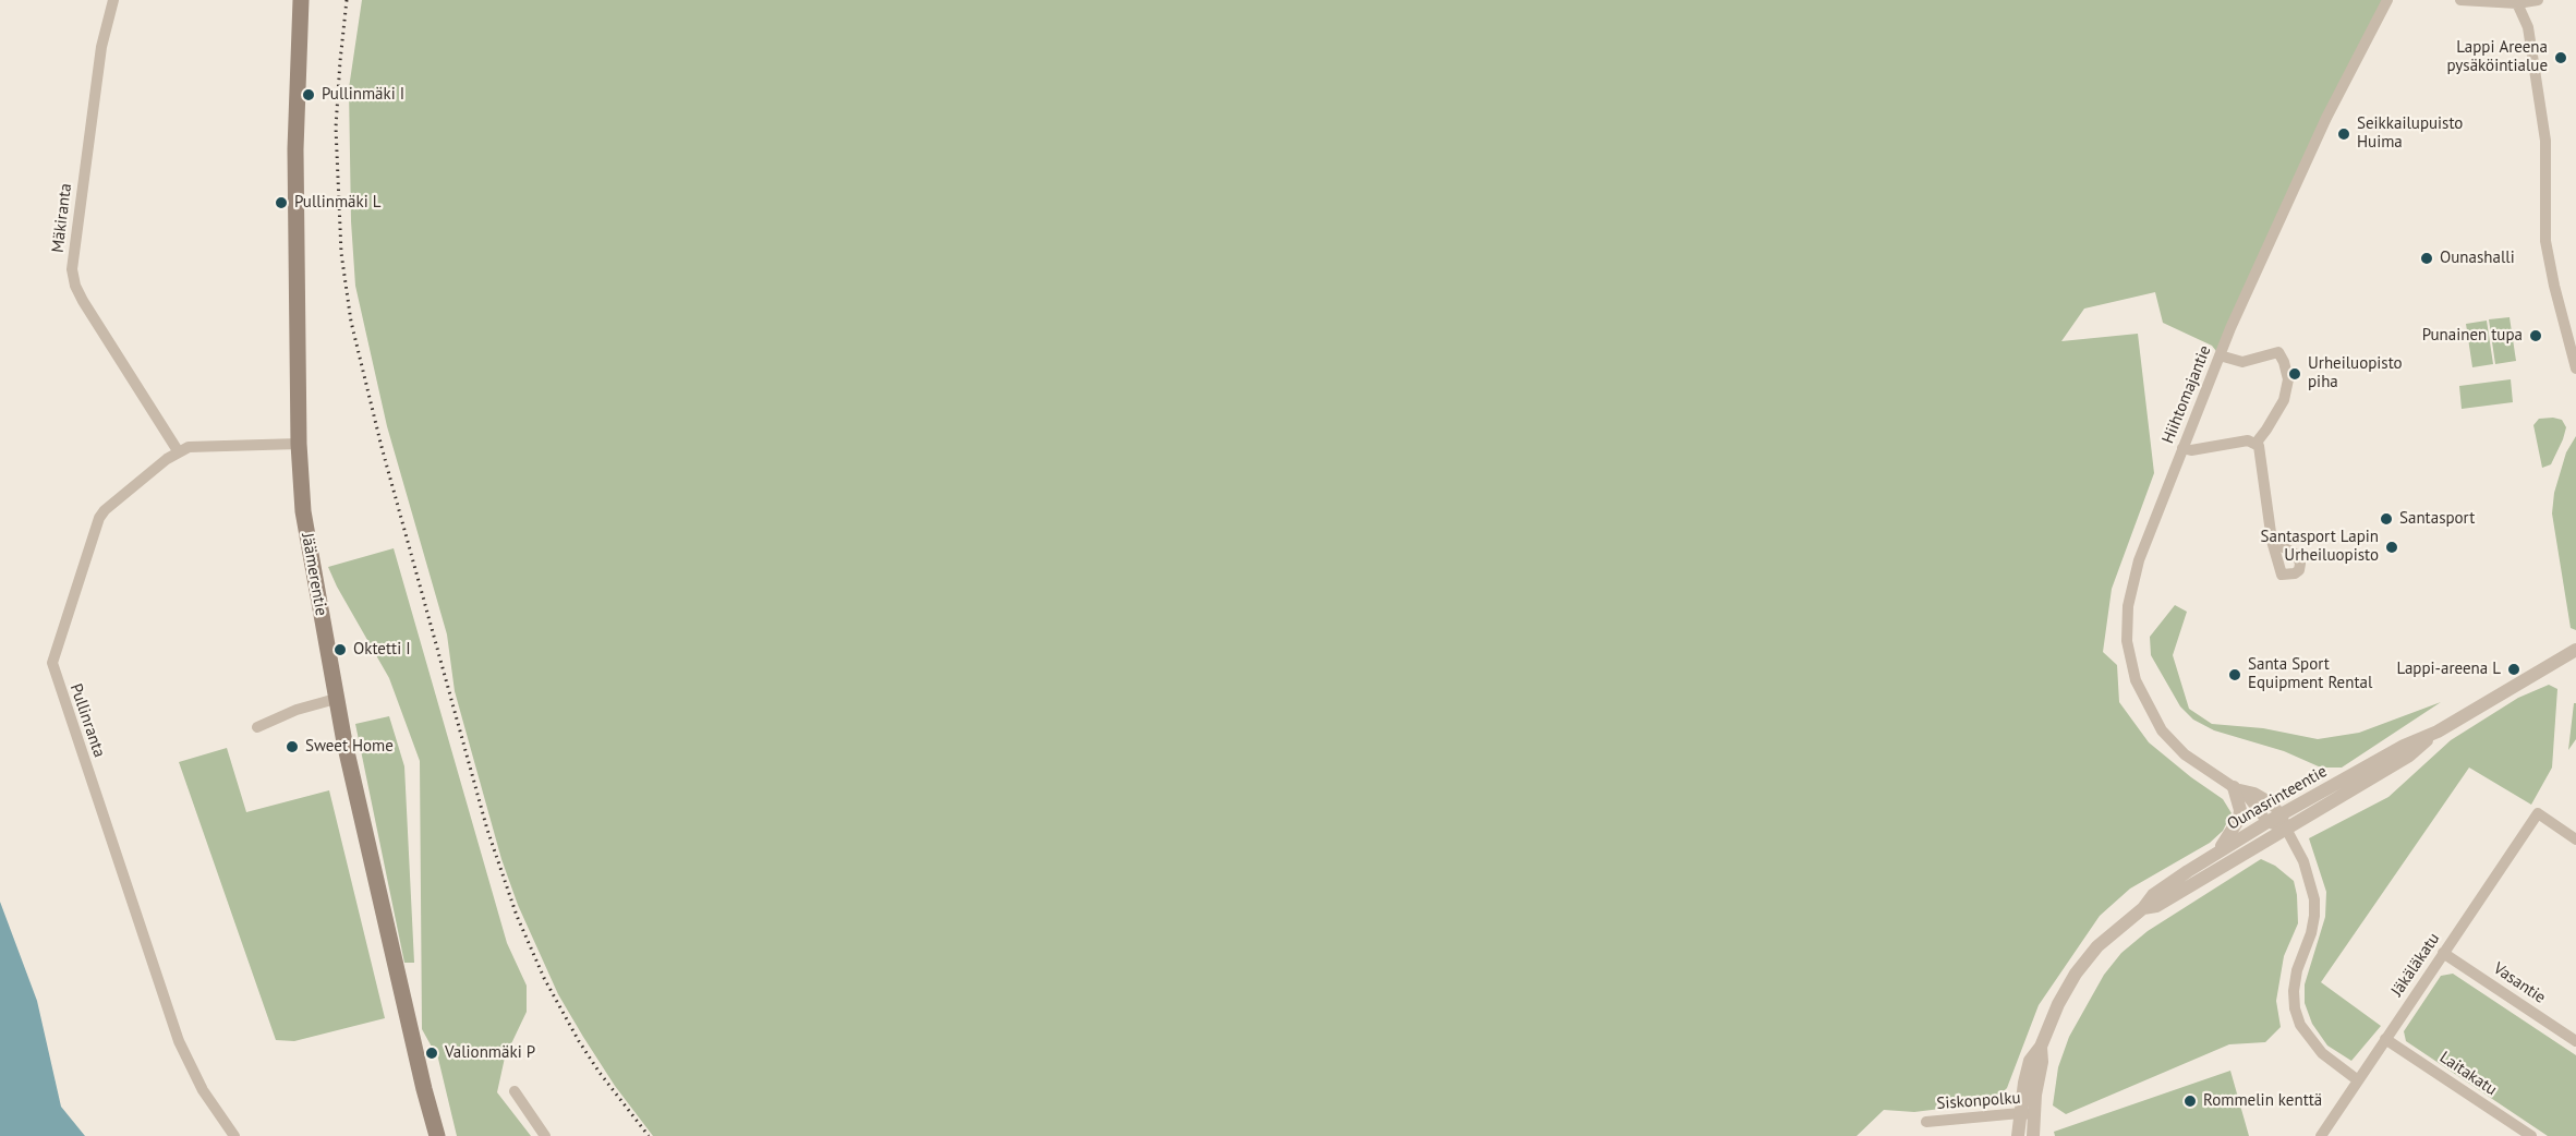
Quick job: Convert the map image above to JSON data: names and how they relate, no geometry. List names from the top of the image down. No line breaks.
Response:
{"streets":{"main road":["Jäämerentie"],"street":["Mäkiranta","Hiihtomajantie","Pullinranta","Ounasrinteentie","Jäkäläkatu","Vasantie","Laitakatu","Siskonpolku"]},"crossings":[["Mäkiranta","Pullinranta"],["Hiihtomajantie","Ounasrinteentie"],["Jäämerentie","Pullinranta"],["Ounasrinteentie","Siskonpolku"],["Jäkäläkatu","Vasantie"],["Jäkäläkatu","Laitakatu"]],"places":["Lappi Areena pysäköintialue","Pullinmäki I","Seikkailupuisto Huima","Pullinmäki L","Ounashalli","Punainen tupa","Urheiluopisto piha","Santasport","Santasport Lapin Urheiluopisto","Oktetti I","Lappi-areena L","Santa Sport Equipment Rental","Sweet Home","Valionmäki P","Rommelin kenttä"]}
